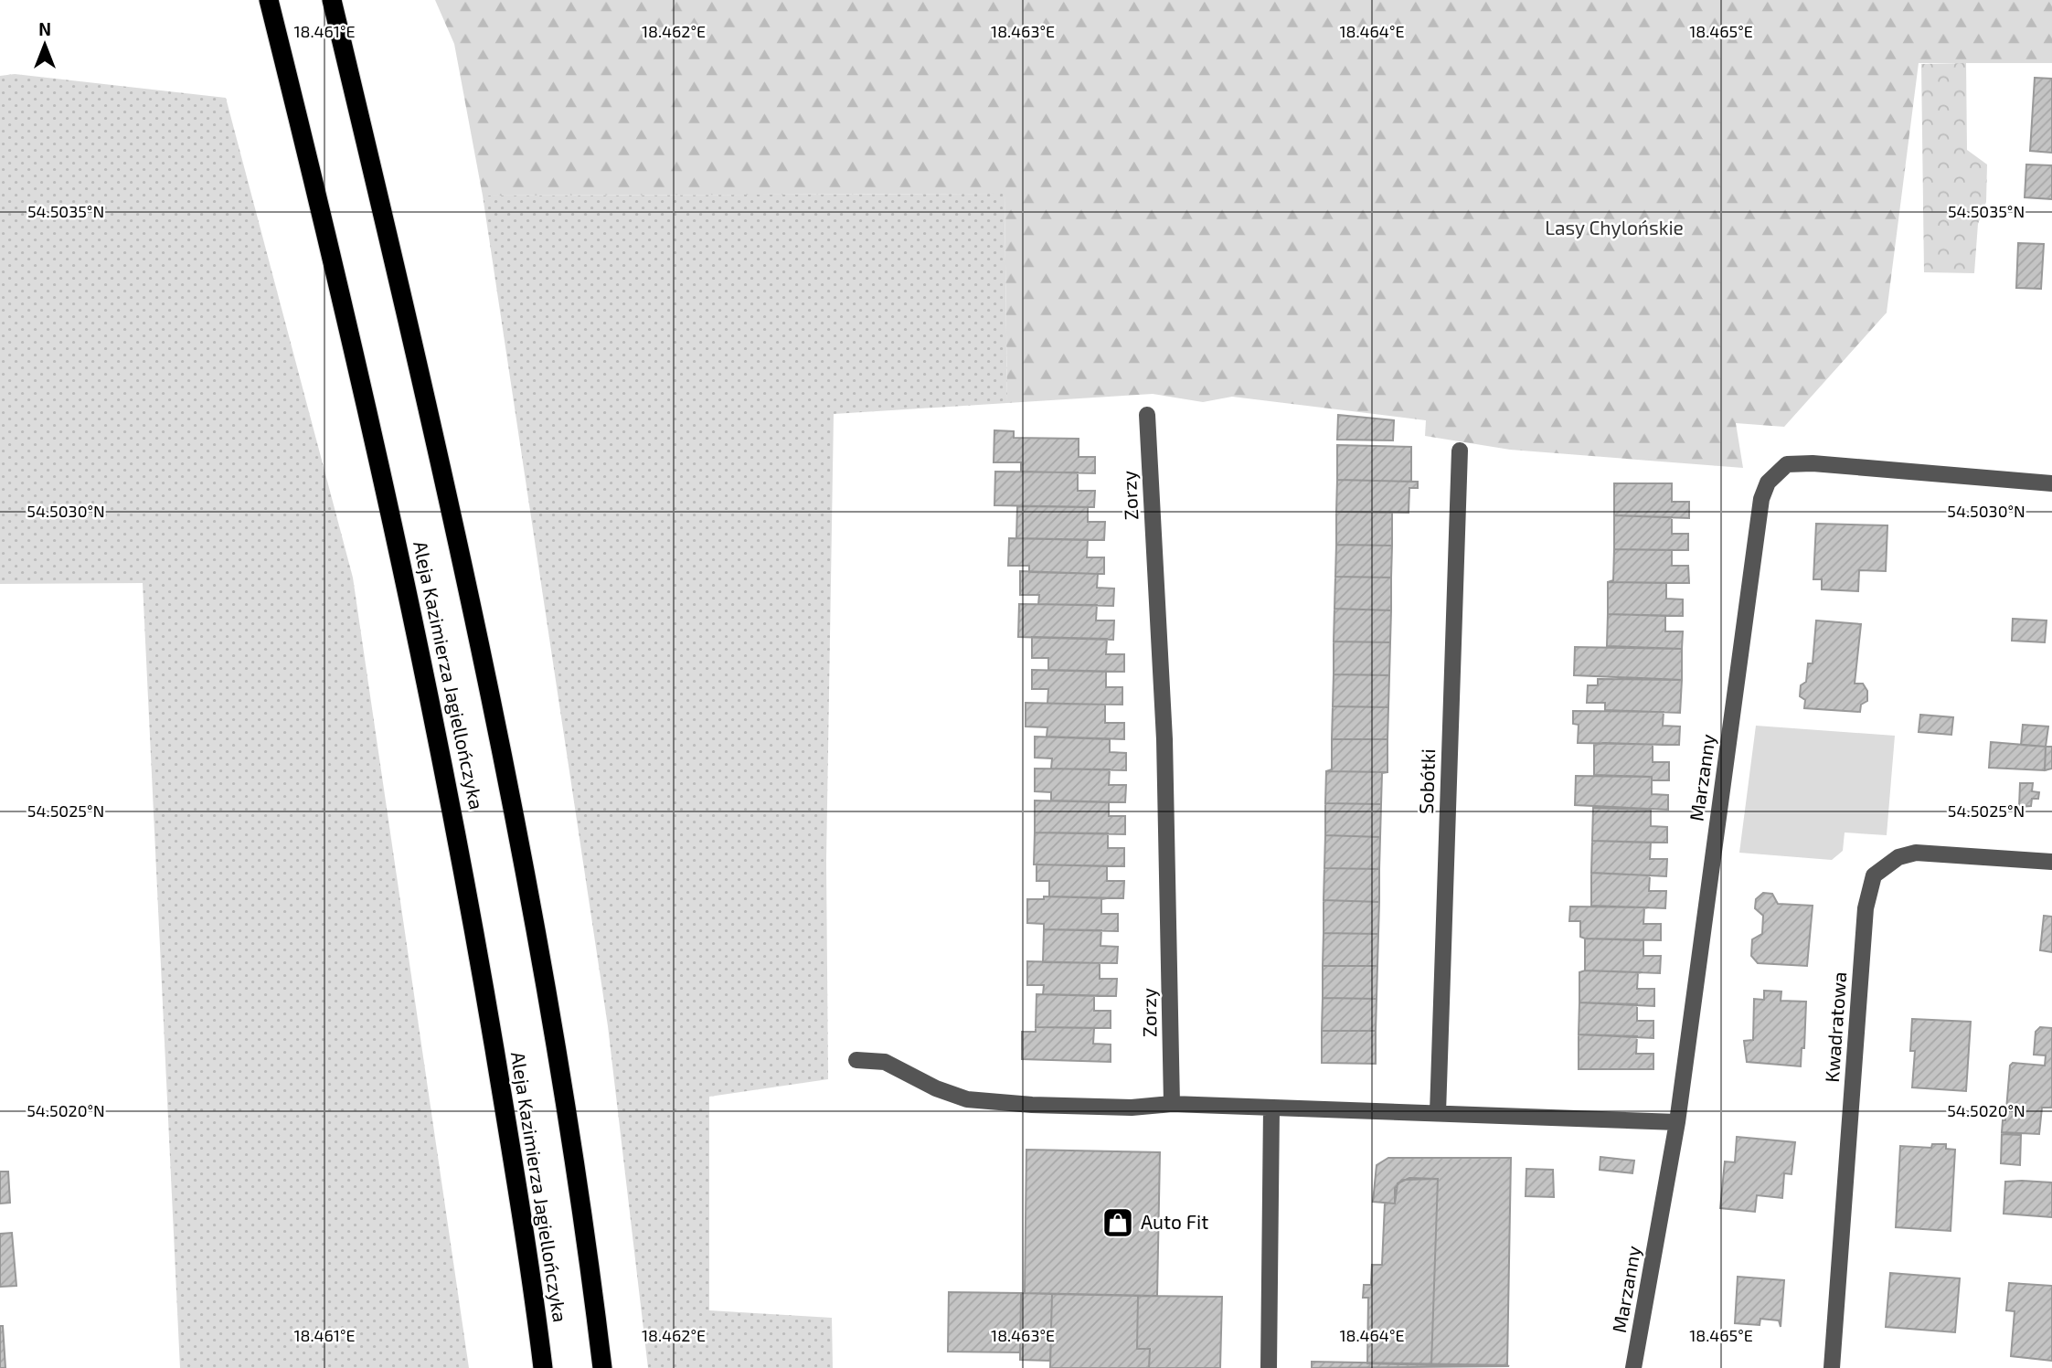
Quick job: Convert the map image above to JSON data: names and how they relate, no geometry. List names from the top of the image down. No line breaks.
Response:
{"streets":{"highway":["Aleja Kazimierza Jagiellończyka"],"street":["Zorzy","Marzanny","Sobótki","Kwadratowa"]},"parks":["Lasy Chylońskie"],"places":{"shop":["Auto Fit"]},"north":"top","coordinates":["18.461°E","18.462°E","18.463°E","18.464°E","18.465°E","54.5035°N","54.5030°N","54.5025°N","54.5020°N"]}
